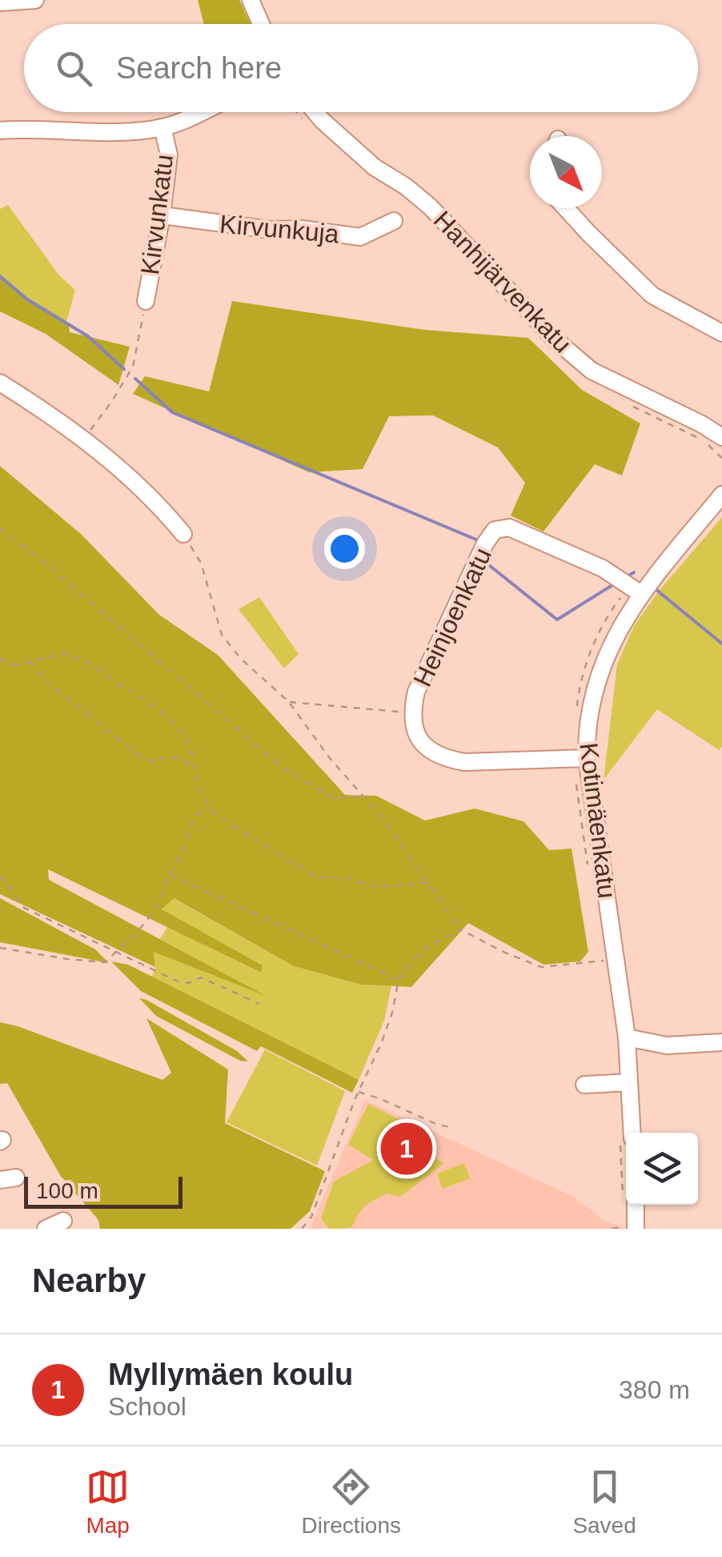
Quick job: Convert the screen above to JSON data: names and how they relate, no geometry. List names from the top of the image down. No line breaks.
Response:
{"streets":{"street":["Kirvunkatu","Kirvunkuja","Hanhijärvenkatu","Heinjoenkatu","Kotimäenkatu"]},"crossings":[["Kirvunkatu","Kirvunkuja"],["Heinjoenkatu","Kotimäenkatu"]],"scale_bar":"100 m","north":"bottom right","page":{"search":"Search here","pins":"1","scale":"100 m","heading":"Nearby","list":[{"mark":"1","name":"Myllymäen koulu","note":"School","value":"380 m"}],"nav":["Map","Directions","Saved"]}}
